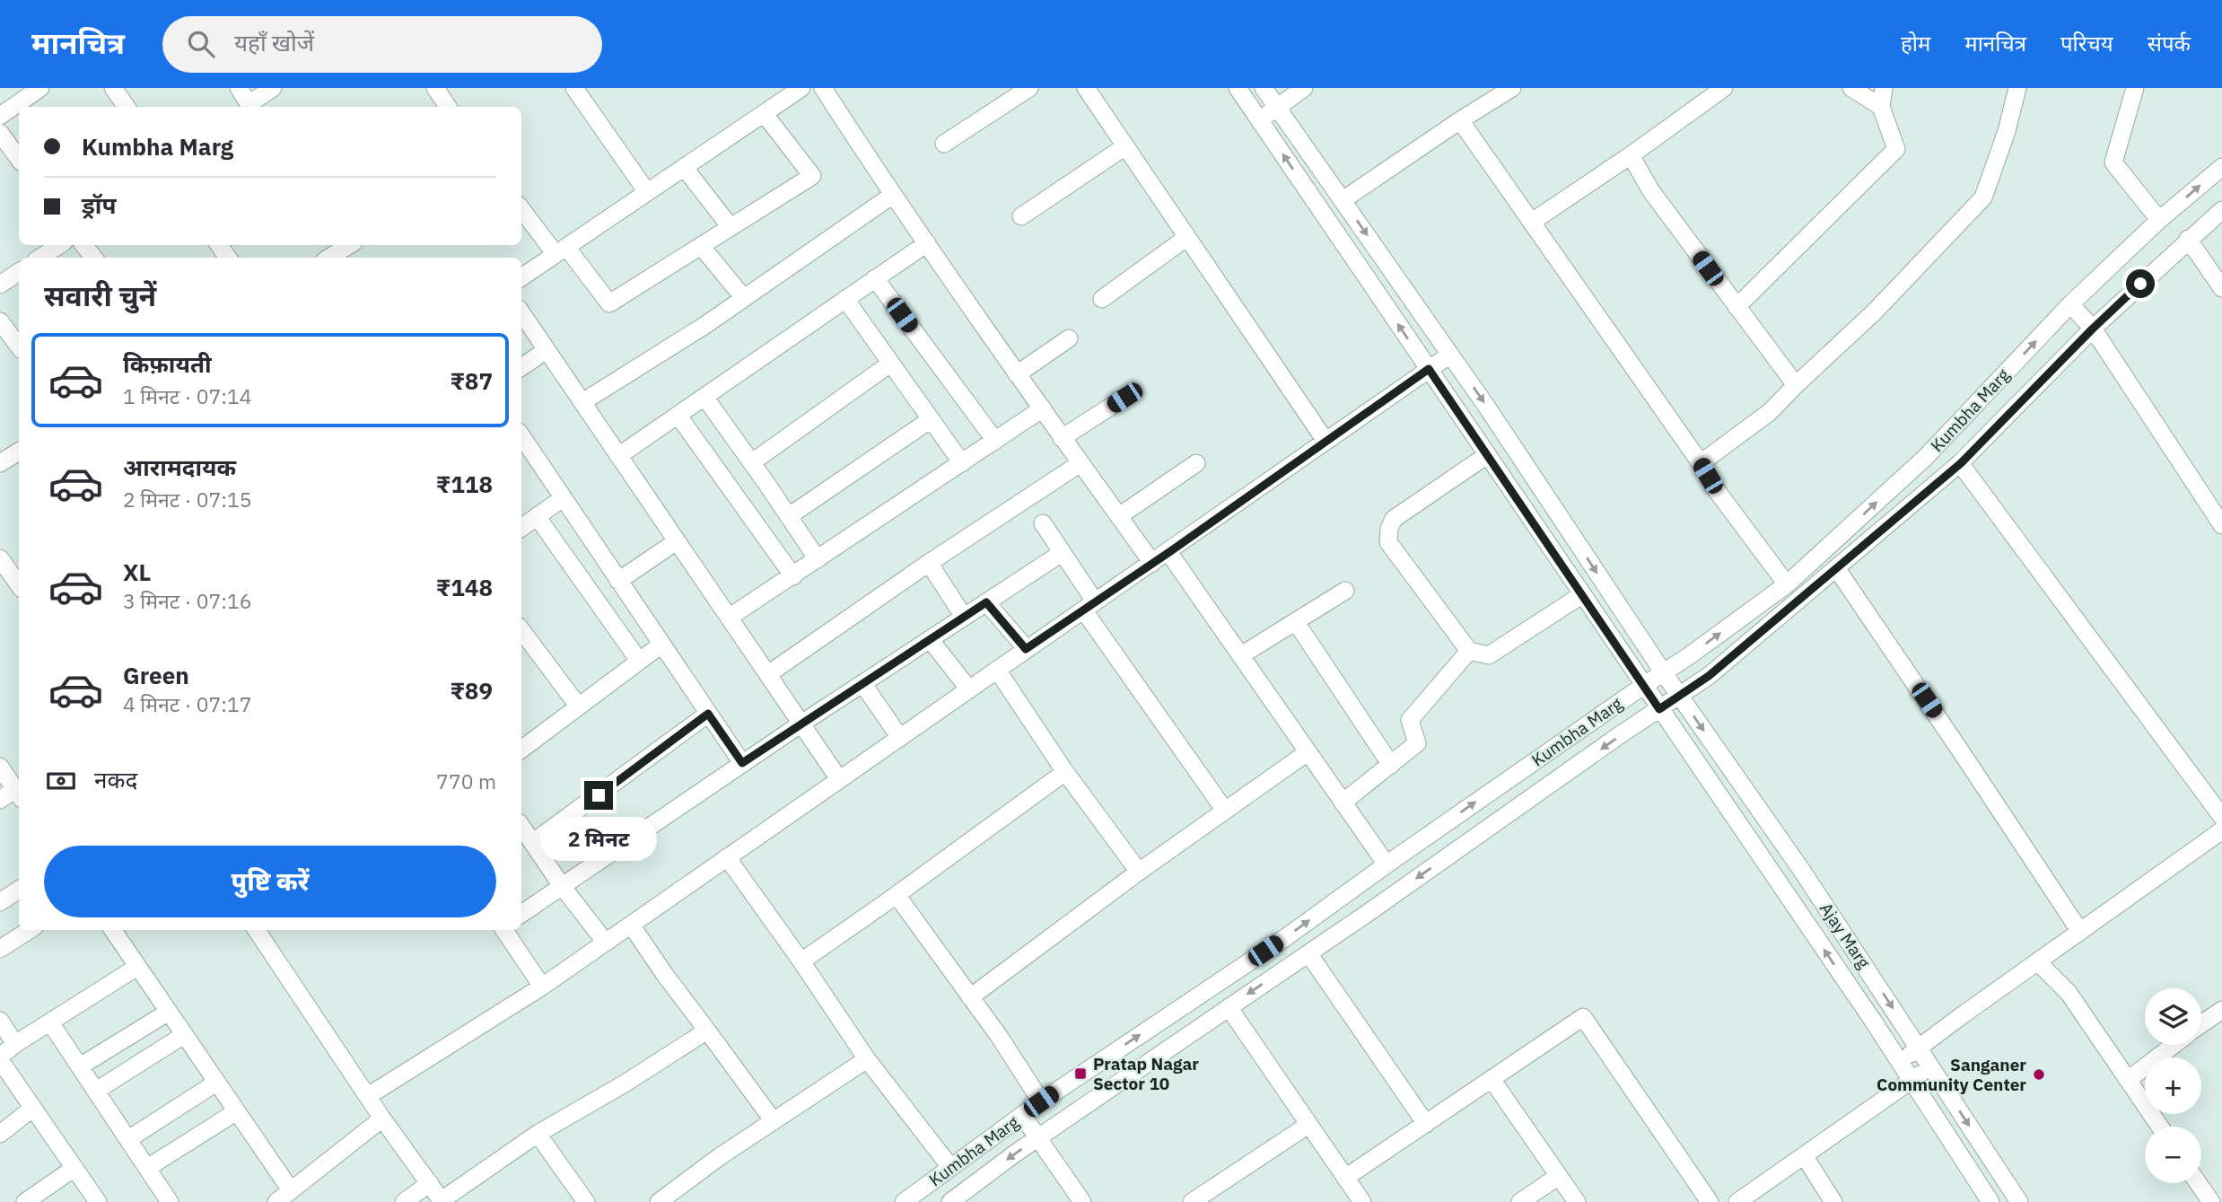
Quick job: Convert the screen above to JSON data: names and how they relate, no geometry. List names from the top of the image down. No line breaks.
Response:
{"streets":{"street":["Kumbha Marg","Ajay Marg"]},"crossings":[["Kumbha Marg","Ajay Marg"]],"places":{"transit":["Pratap Nagar Sector 10"],"other":["Sanganer Community Center"]},"page":{"header":"मानचित्र","search":"यहाँ खोजें","nav":["होम","मानचित्र","परिचय","संपर्क"],"banner":["Kumbha Marg","ड्रॉप"],"heading":"सवारी चुनें","list":[{"name":"किफ़ायती","note":"1 मिनट · 07:14","value":"₹87"},{"name":"आरामदायक","note":"2 मिनट · 07:15","value":"₹118"},{"name":"XL","note":"3 मिनट · 07:16","value":"₹148"},{"name":"Green","note":"4 मिनट · 07:17","value":"₹89"}],"pay":["नकद","770 m"],"bubble":"2 मिनट","buttons":"पुष्टि करें","map_buttons":["+","−"]}}
